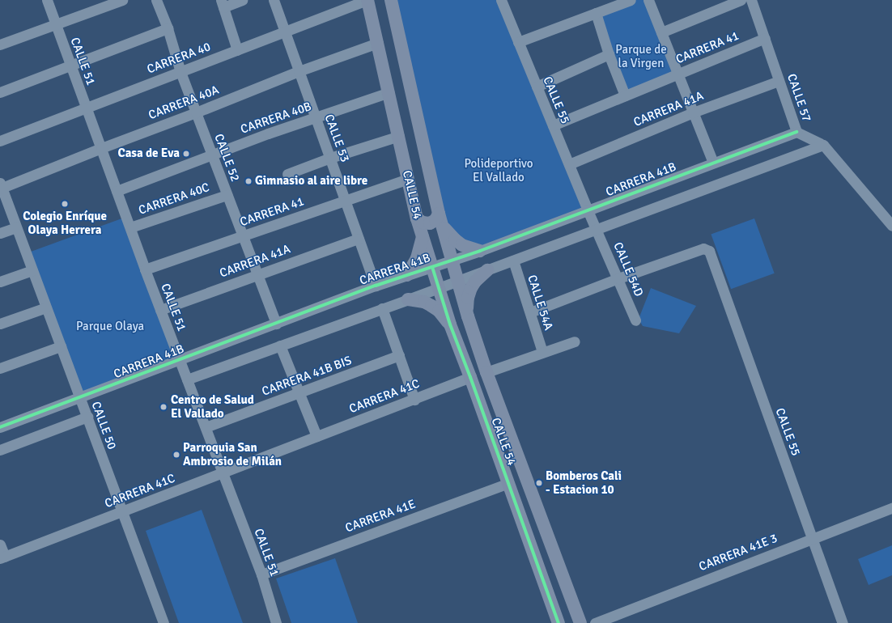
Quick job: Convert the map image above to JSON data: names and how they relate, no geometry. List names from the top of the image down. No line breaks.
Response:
{"streets":{"main road":["CALLE 54"],"street":["CARRERA 41","CARRERA 40","CALLE 51","CALLE 57","CALLE 55","CARRERA 40A","CARRERA 41A","CARRERA 40B","CALLE 53","CALLE 52","CARRERA 41B","CARRERA 40C","CALLE 54D","CALLE 54A","CARRERA 41B BIS","CARRERA 41C","CALLE 50","CARRERA 41E","CARRERA 41E 3"]},"crossings":[["CARRERA 41","CALLE 51"],["CARRERA 41","CALLE 57"],["CARRERA 41","CALLE 55"],["CARRERA 41","CALLE 53"],["CARRERA 41","CALLE 52"],["CARRERA 41","CALLE 54"],["CARRERA 40","CALLE 51"],["CARRERA 40","CALLE 53"],["CARRERA 40","CALLE 52"],["CARRERA 40","CALLE 54"],["CALLE 51","CARRERA 40A"],["CALLE 51","CARRERA 41A"],["CALLE 51","CARRERA 40B"],["CALLE 51","CARRERA 41B"],["CALLE 51","CARRERA 40C"],["CALLE 51","CARRERA 41B BIS"],["CALLE 51","CARRERA 41C"],["CALLE 51","CARRERA 41E"],["CALLE 57","CARRERA 41A"],["CALLE 57","CARRERA 41B"],["CALLE 55","CARRERA 41A"],["CALLE 55","CARRERA 41B"],["CALLE 55","CALLE 54D"],["CALLE 55","CARRERA 41E 3"],["CARRERA 40A","CALLE 53"],["CARRERA 40A","CALLE 52"],["CARRERA 40A","CALLE 54"],["CARRERA 40A","CALLE 50"],["CARRERA 41A","CALLE 53"],["CARRERA 41A","CALLE 52"],["CARRERA 40B","CALLE 53"],["CARRERA 40B","CALLE 52"],["CARRERA 40B","CALLE 54"],["CALLE 53","CARRERA 41B"],["CALLE 52","CARRERA 41B"],["CALLE 52","CARRERA 40C"],["CARRERA 41B","CALLE 54"],["CARRERA 41B","CALLE 54D"],["CARRERA 41B","CALLE 50"],["CALLE 54","CARRERA 41C"],["CALLE 54","CARRERA 41E"],["CARRERA 41C","CALLE 50"]],"parks":["Parque de la Virgen","Polideportivo El Vallado","Parque Olaya"],"places":["Casa de Eva","Gimnasio al aire libre","Colegio Enríque Olaya Herrera","Centro de Salud El Vallado","Parroquia San Ambrosio de Milán","Bomberos Cali - Estacion 10"]}
